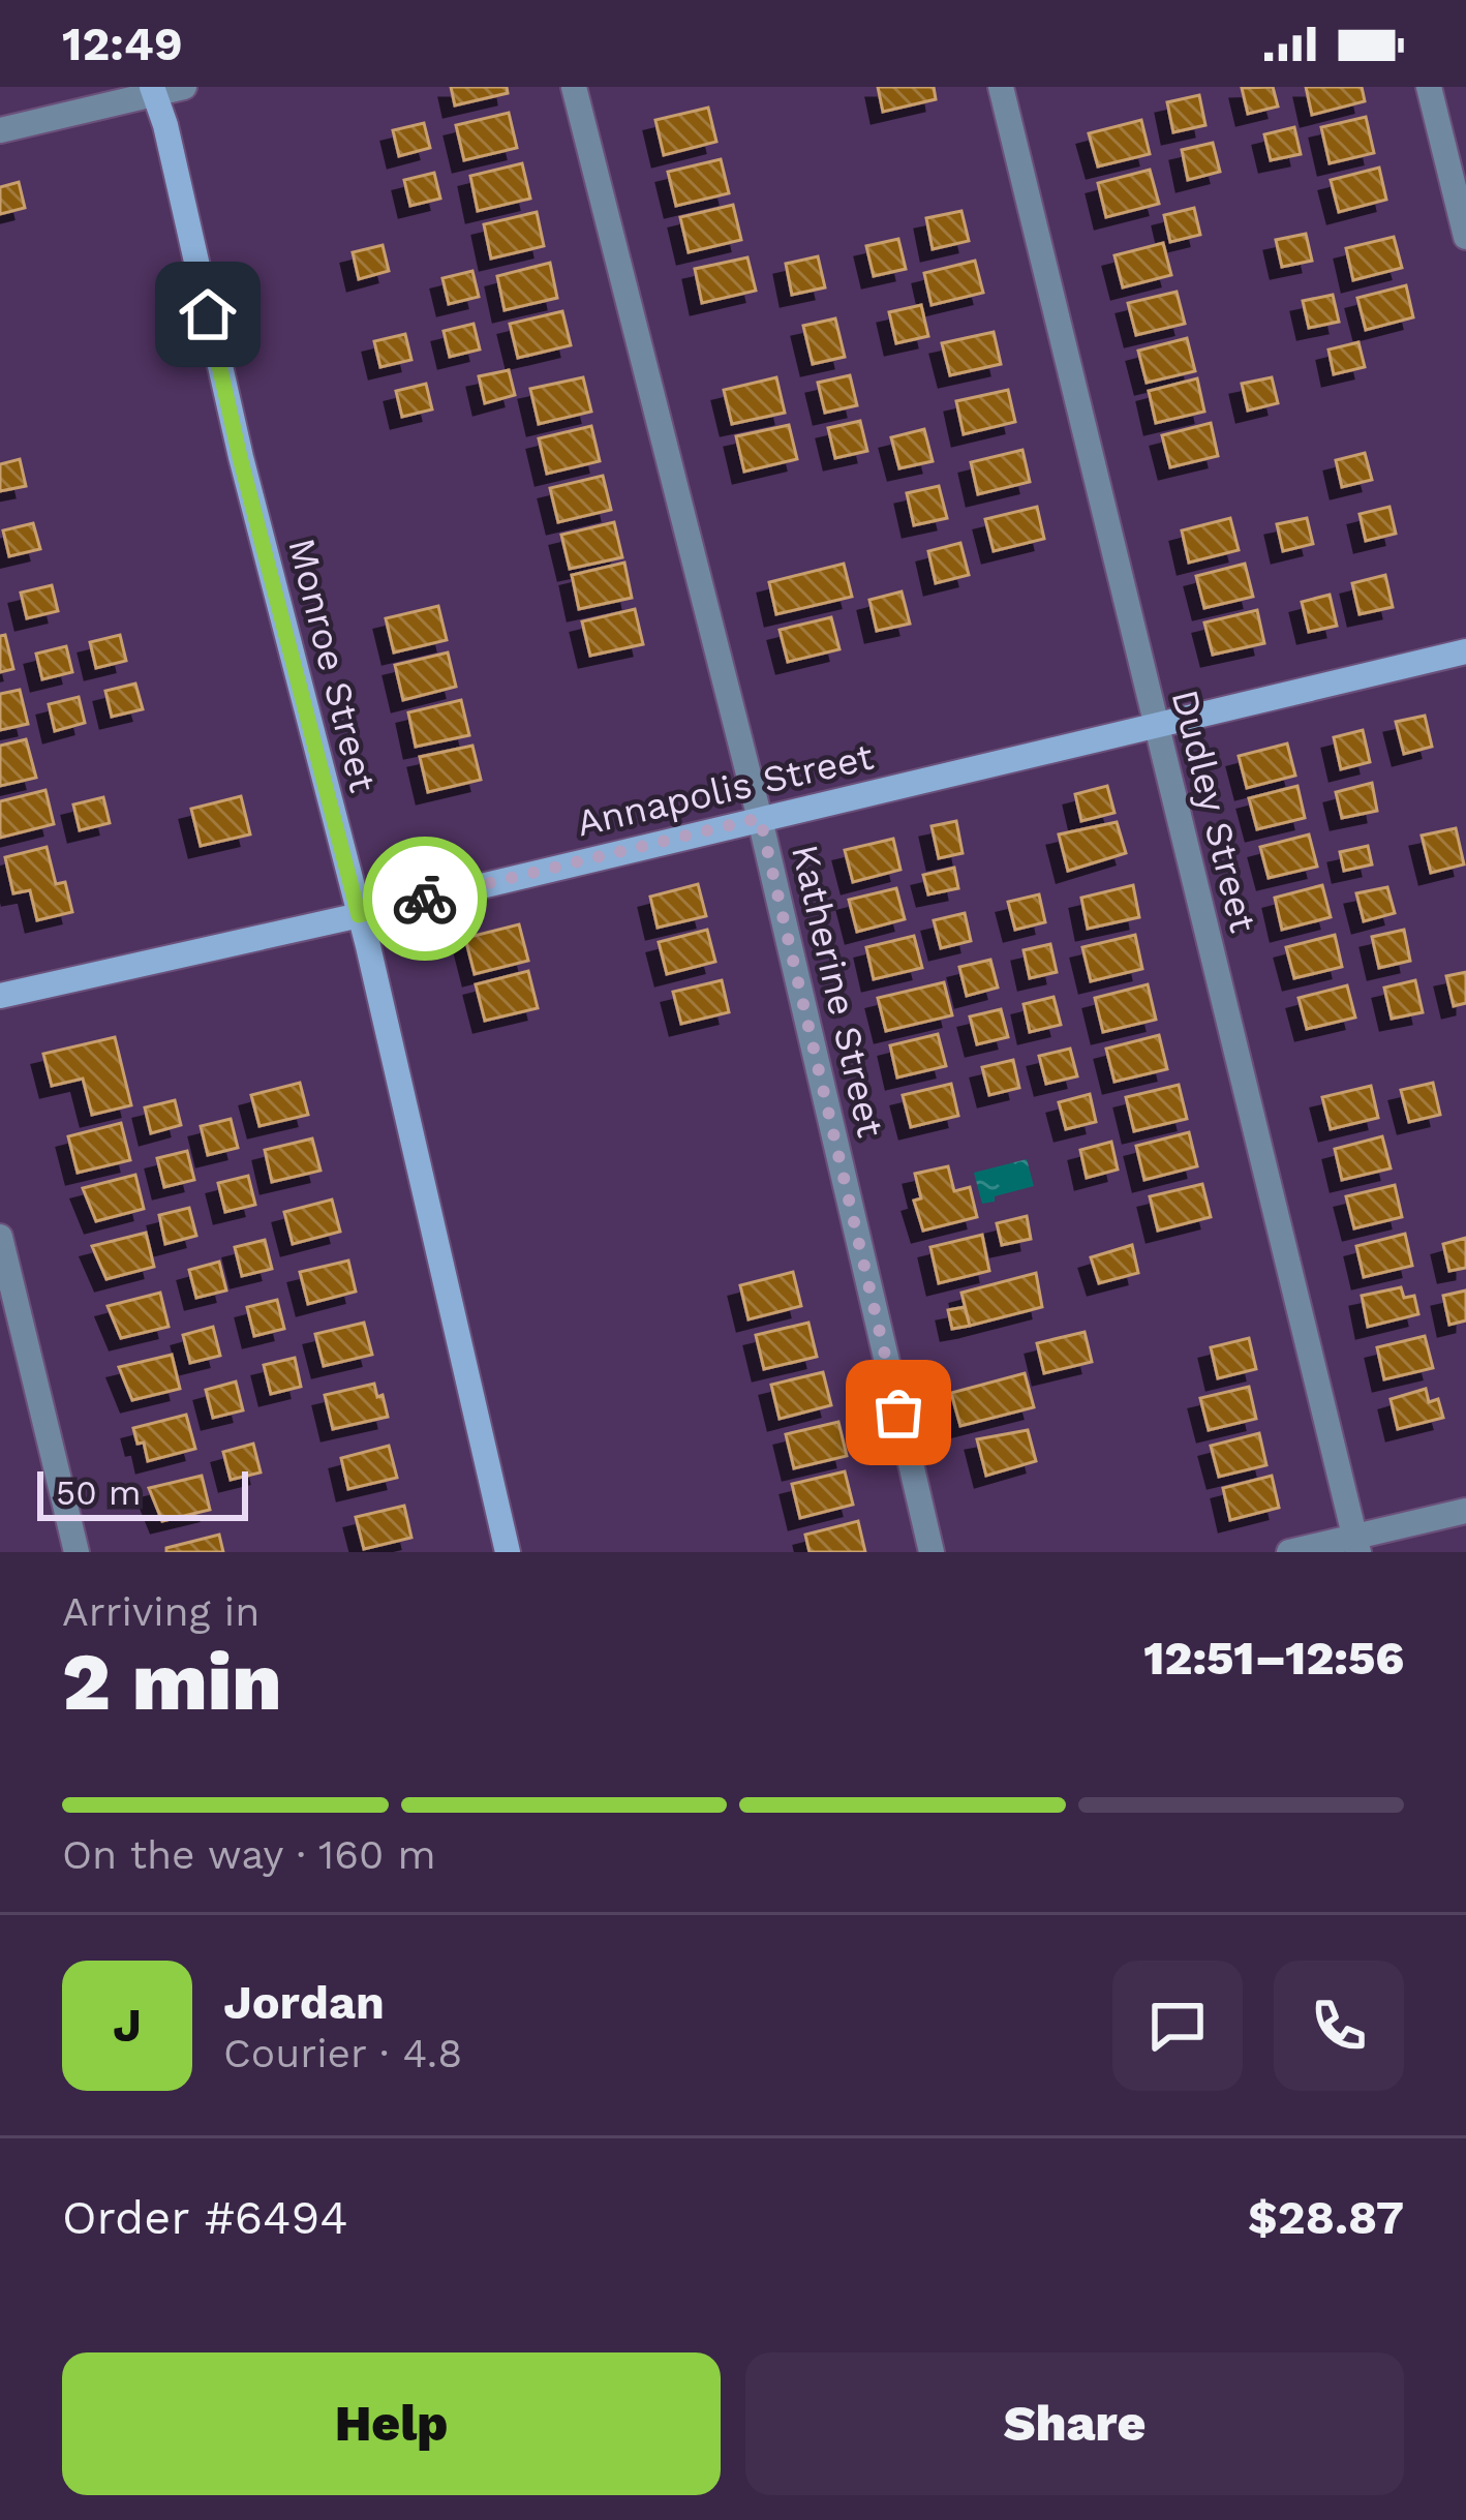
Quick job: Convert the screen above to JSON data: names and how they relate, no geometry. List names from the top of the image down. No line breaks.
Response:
{"streets":{"street":["Monroe Street","Annapolis Street","Dudley Street","Katherine Street"]},"crossings":[["Monroe Street","Annapolis Street"],["Annapolis Street","Dudley Street"],["Annapolis Street","Katherine Street"]],"scale_bar":"50 m","page":{"status":"12:49","scale":"50 m","heading":["2 min","Arriving in","12:51–12:56"],"panel":["Jordan","Courier · 4.8","Order #6494","$28.87"],"bar":"On the way · 160 m","round":"J","buttons":["Help","Share"]}}
